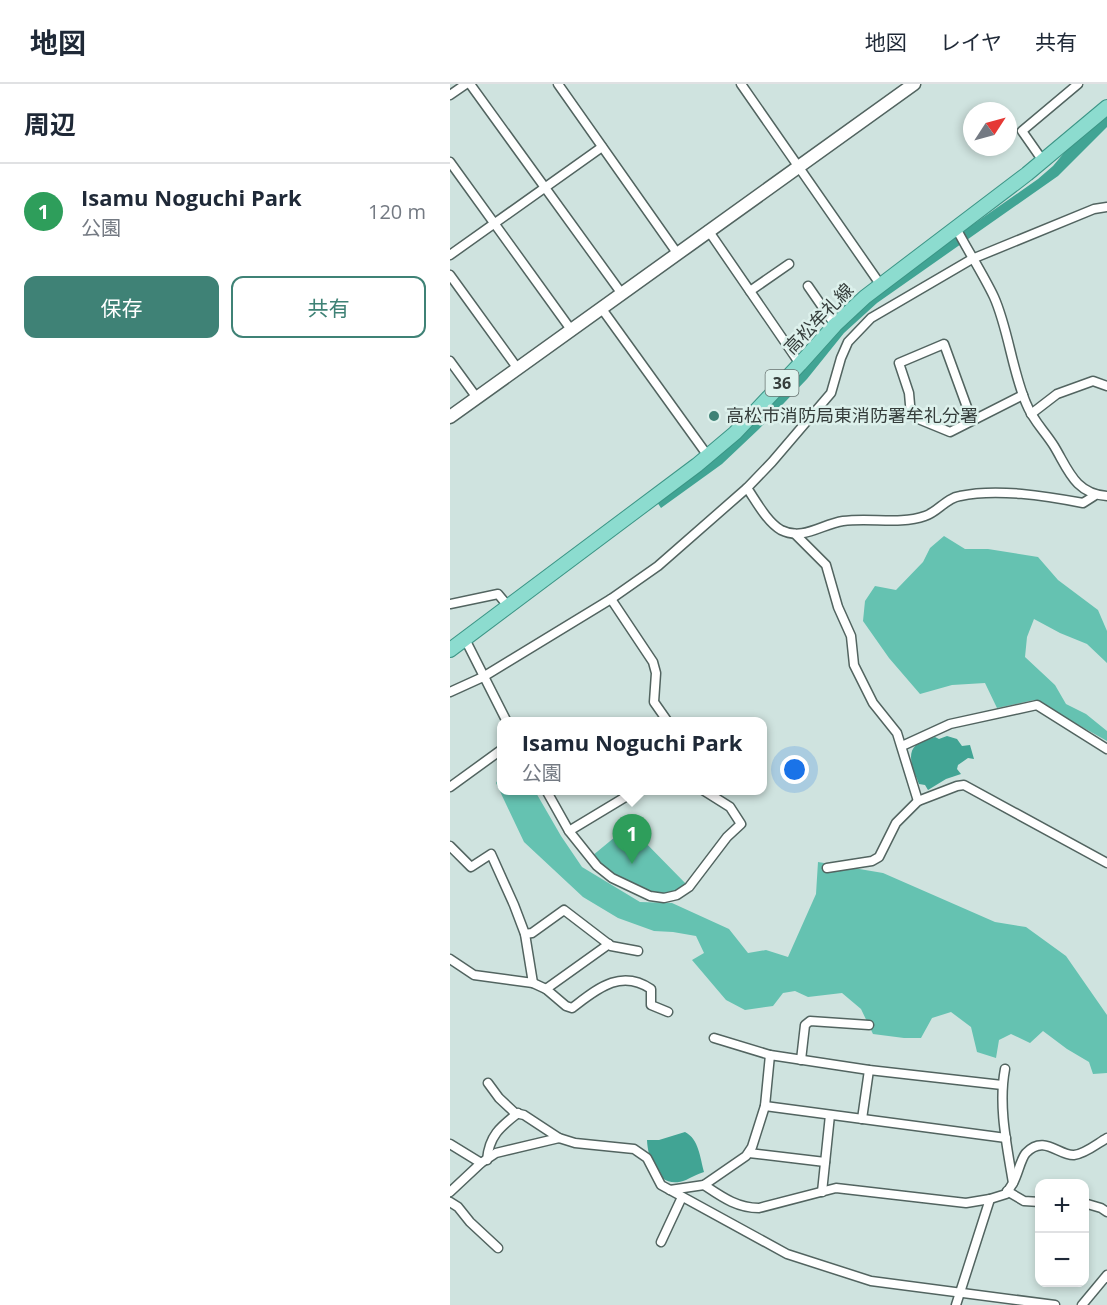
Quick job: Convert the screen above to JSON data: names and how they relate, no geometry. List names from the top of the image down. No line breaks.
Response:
{"streets":{"main road":["高松牟礼線","36"]},"places":["高松市消防局東消防署牟礼分署"],"north":"top right","page":{"header":"地図","nav":["地図","レイヤ","共有"],"heading":"周辺","list":[{"mark":"1","name":"Isamu Noguchi Park","note":"公園","value":"120 m"}],"buttons":["保存","共有"],"popup":["Isamu Noguchi Park","公園"],"pins":"1","map_buttons":["+","−"]}}
